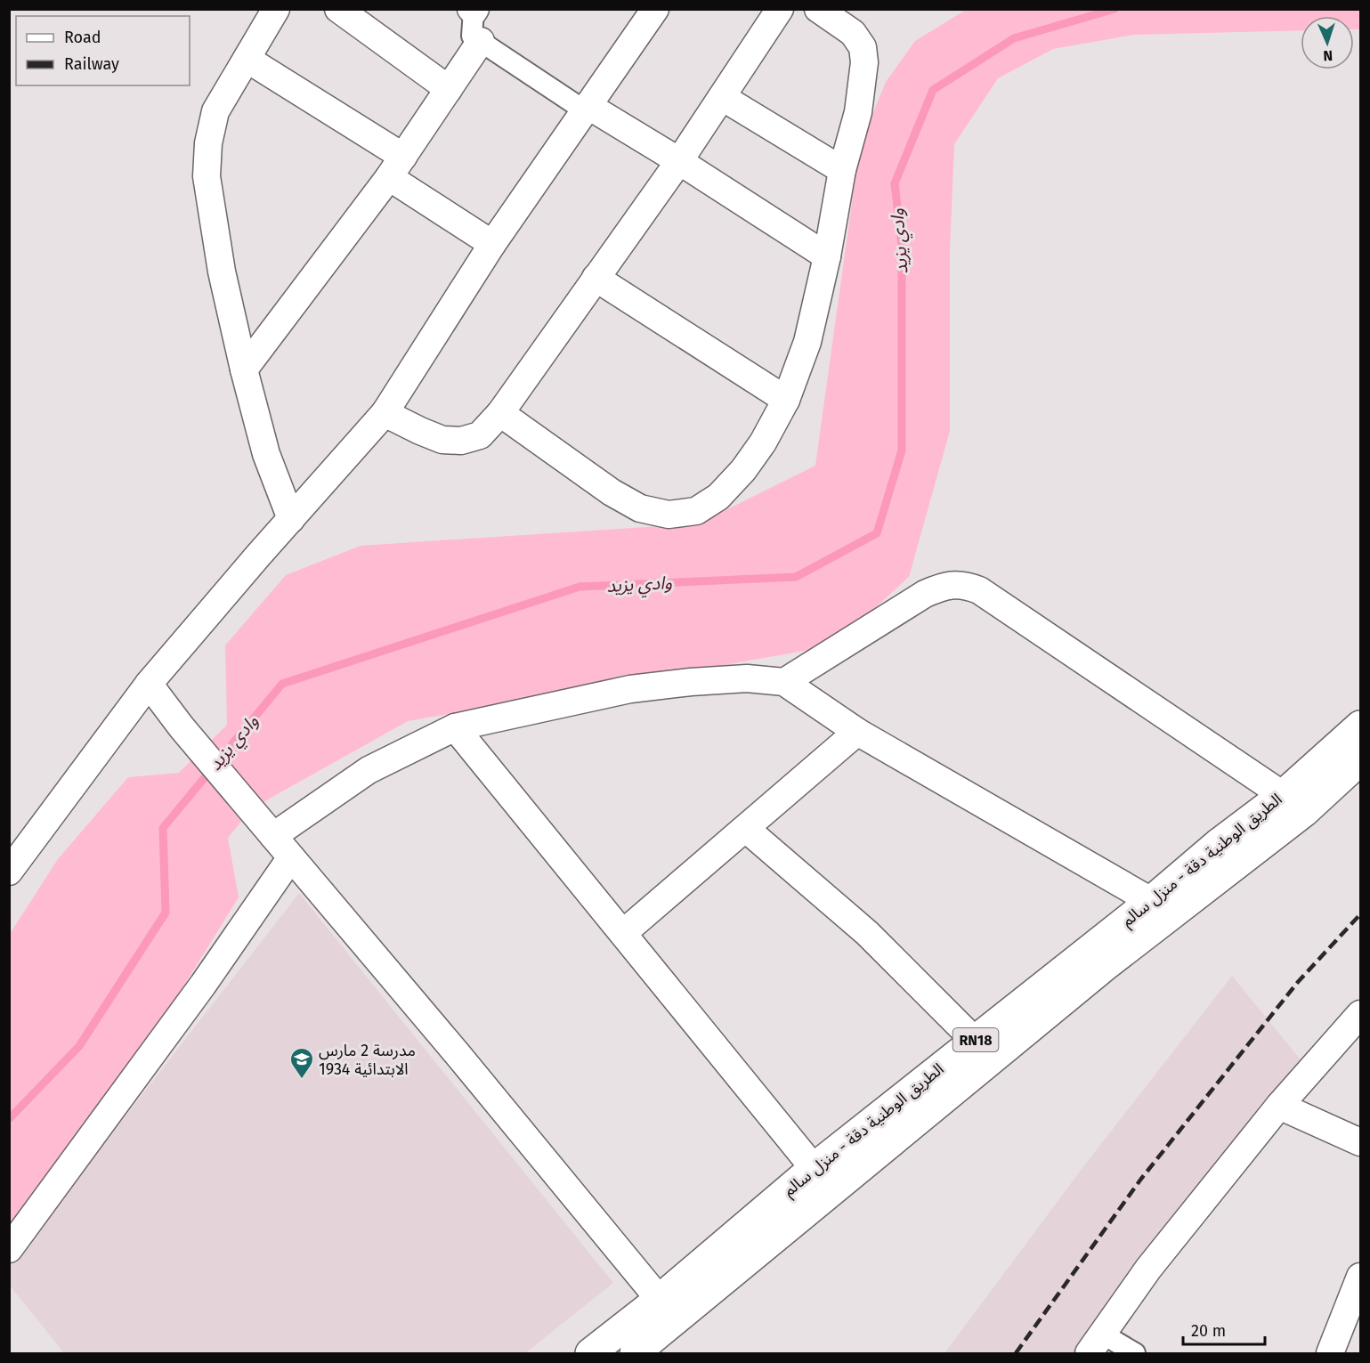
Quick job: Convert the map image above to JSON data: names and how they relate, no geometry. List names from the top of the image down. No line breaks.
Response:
{"streets":{"main road":["الطريق الوطنية دقة - منزل سالم","RN18"]},"water":["وادي يزيد"],"places":{"school or university":["مدرسة 2 مارس 1934 الابتدائية"]},"legend":["Road","Railway"],"scale_bar":"20 m","north":"bottom"}
